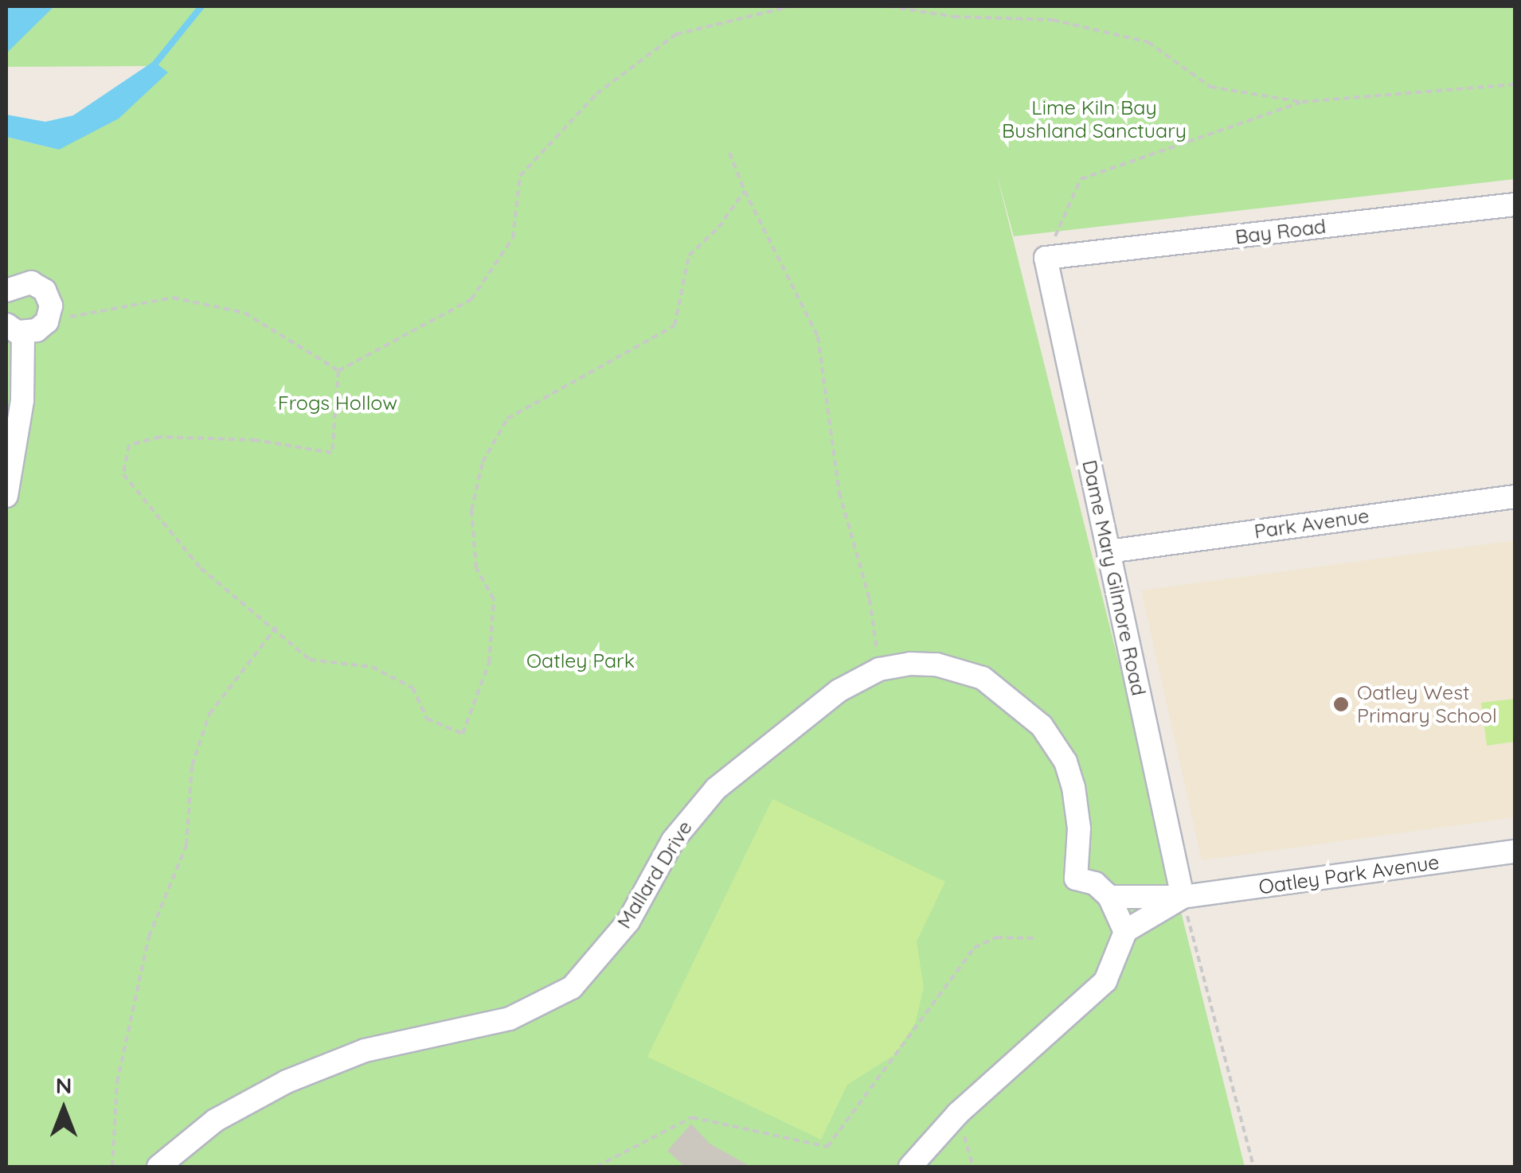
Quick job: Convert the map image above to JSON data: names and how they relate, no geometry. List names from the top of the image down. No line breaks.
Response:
{"streets":{"street":["Bay Road","Park Avenue","Dame Mary Gilmore Road","Mallard Drive","Oatley Park Avenue"]},"crossings":[["Bay Road","Dame Mary Gilmore Road"],["Park Avenue","Dame Mary Gilmore Road"],["Dame Mary Gilmore Road","Mallard Drive"],["Dame Mary Gilmore Road","Oatley Park Avenue"],["Mallard Drive","Oatley Park Avenue"]],"parks":["Lime Kiln Bay Bushland Sanctuary","Frogs Hollow","Oatley Park"],"places":["Oatley West Primary School"],"north":"top"}
